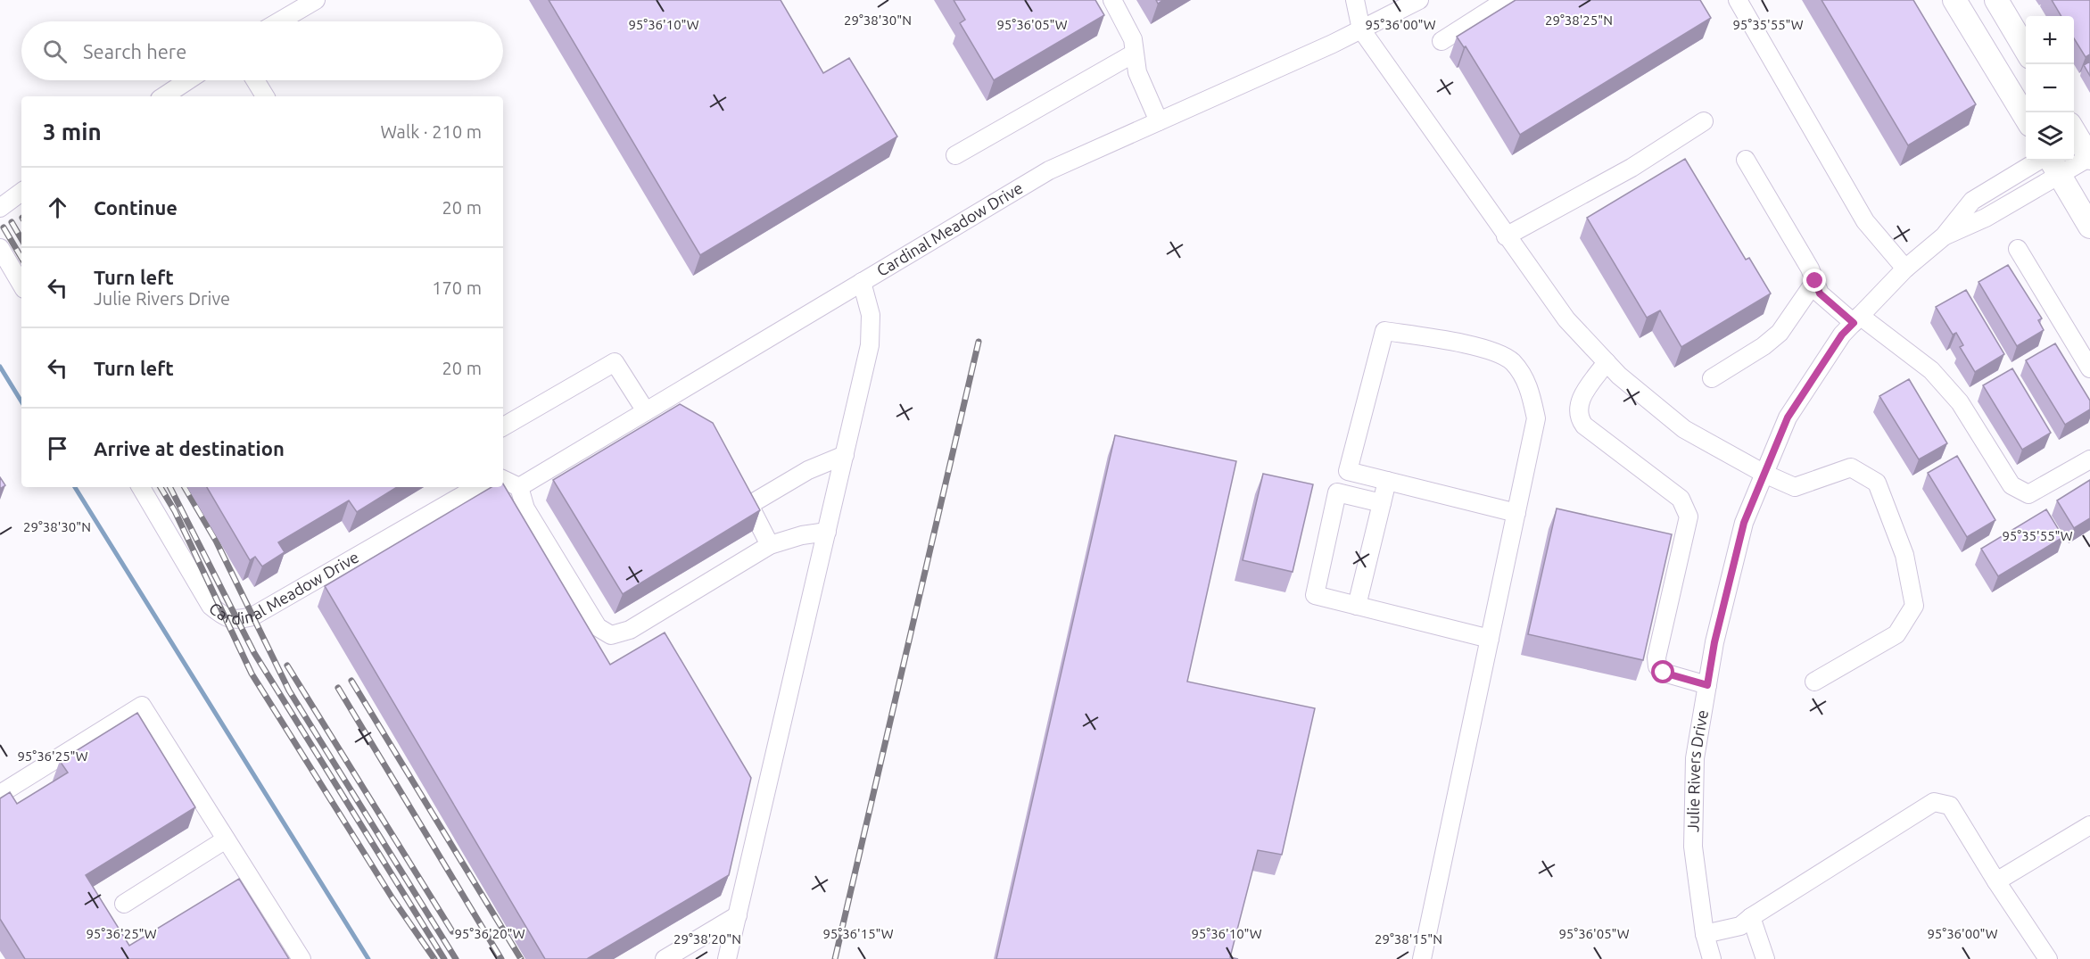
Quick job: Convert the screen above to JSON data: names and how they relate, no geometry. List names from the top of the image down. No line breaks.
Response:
{"streets":{"street":["Cardinal Meadow Drive","Julie Rivers Drive"]},"page":{"map_buttons":["+","−"],"search":"Search here","heading":["3 min","Walk · 210 m"],"list":[["Continue","20 m"],["Turn left","Julie Rivers Drive","170 m"],["Turn left","20 m"],"Arrive at destination"]},"coordinates":["29°38'30\"N","29°38'25\"N","95°36'10\"W","95°36'05\"W","95°36'00\"W","95°35'55\"W","95°36'25\"W","95°36'20\"W","95°36'15\"W","29°38'20\"N","29°38'15\"N"]}
